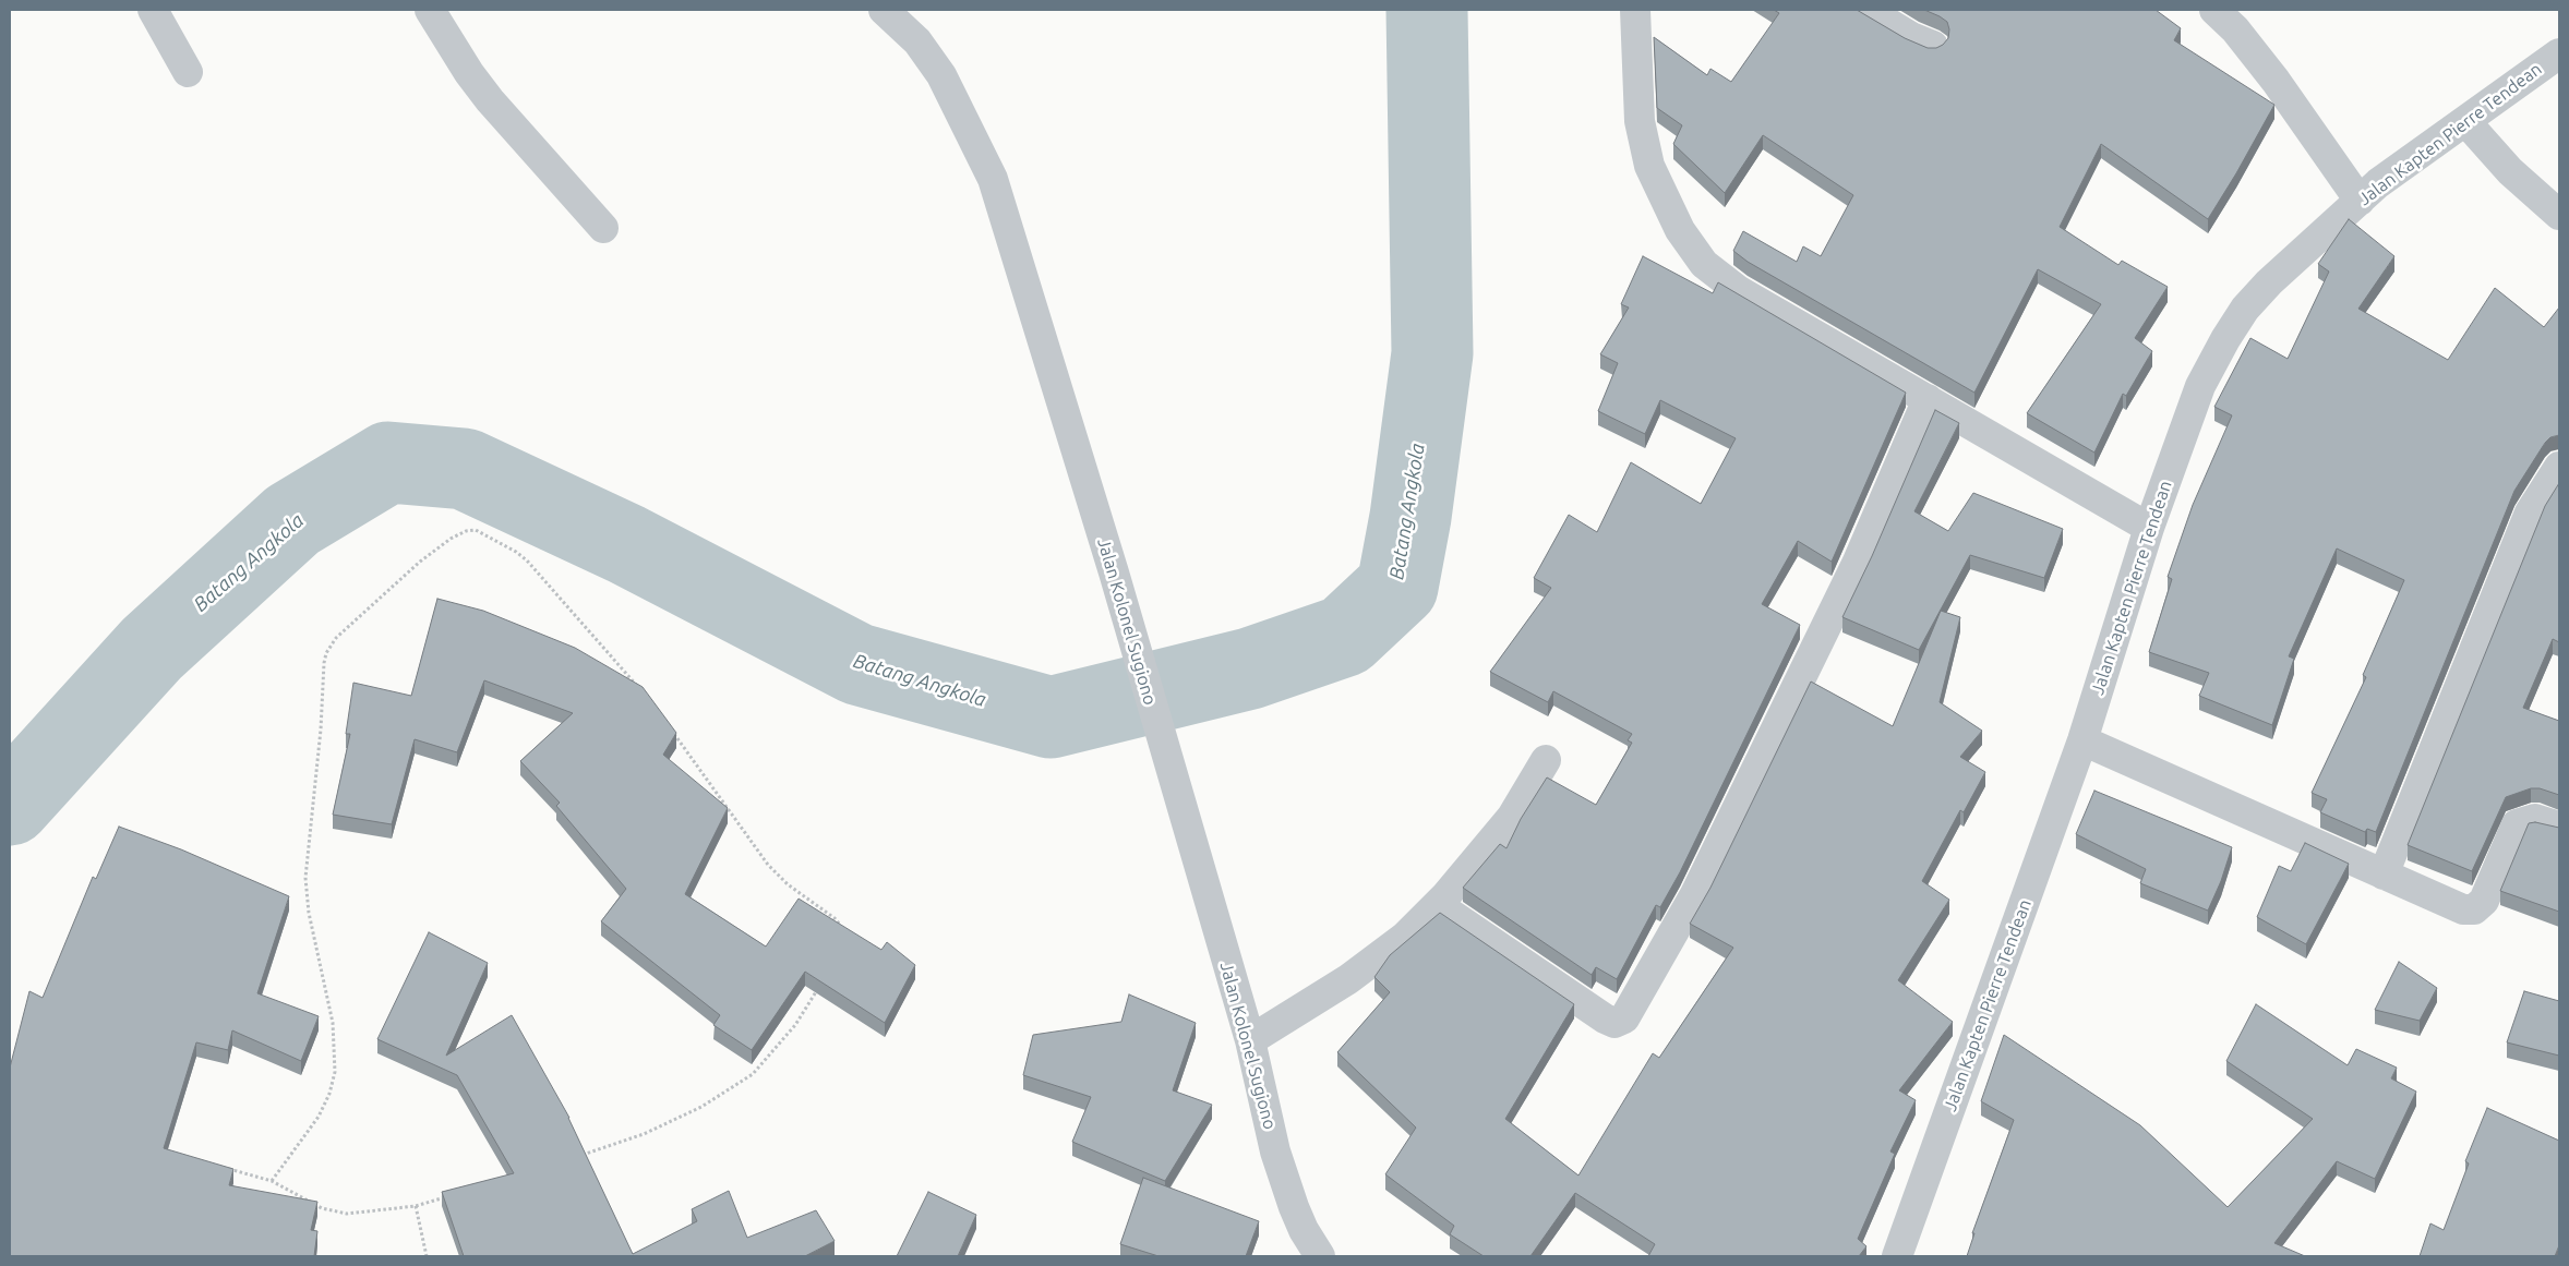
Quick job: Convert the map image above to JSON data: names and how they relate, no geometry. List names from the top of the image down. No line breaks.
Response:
{"streets":{"street":["Jalan Kapten Pierre Tendean","Jalan Kolonel Sugiono"]},"water":["Batang Angkola"]}
